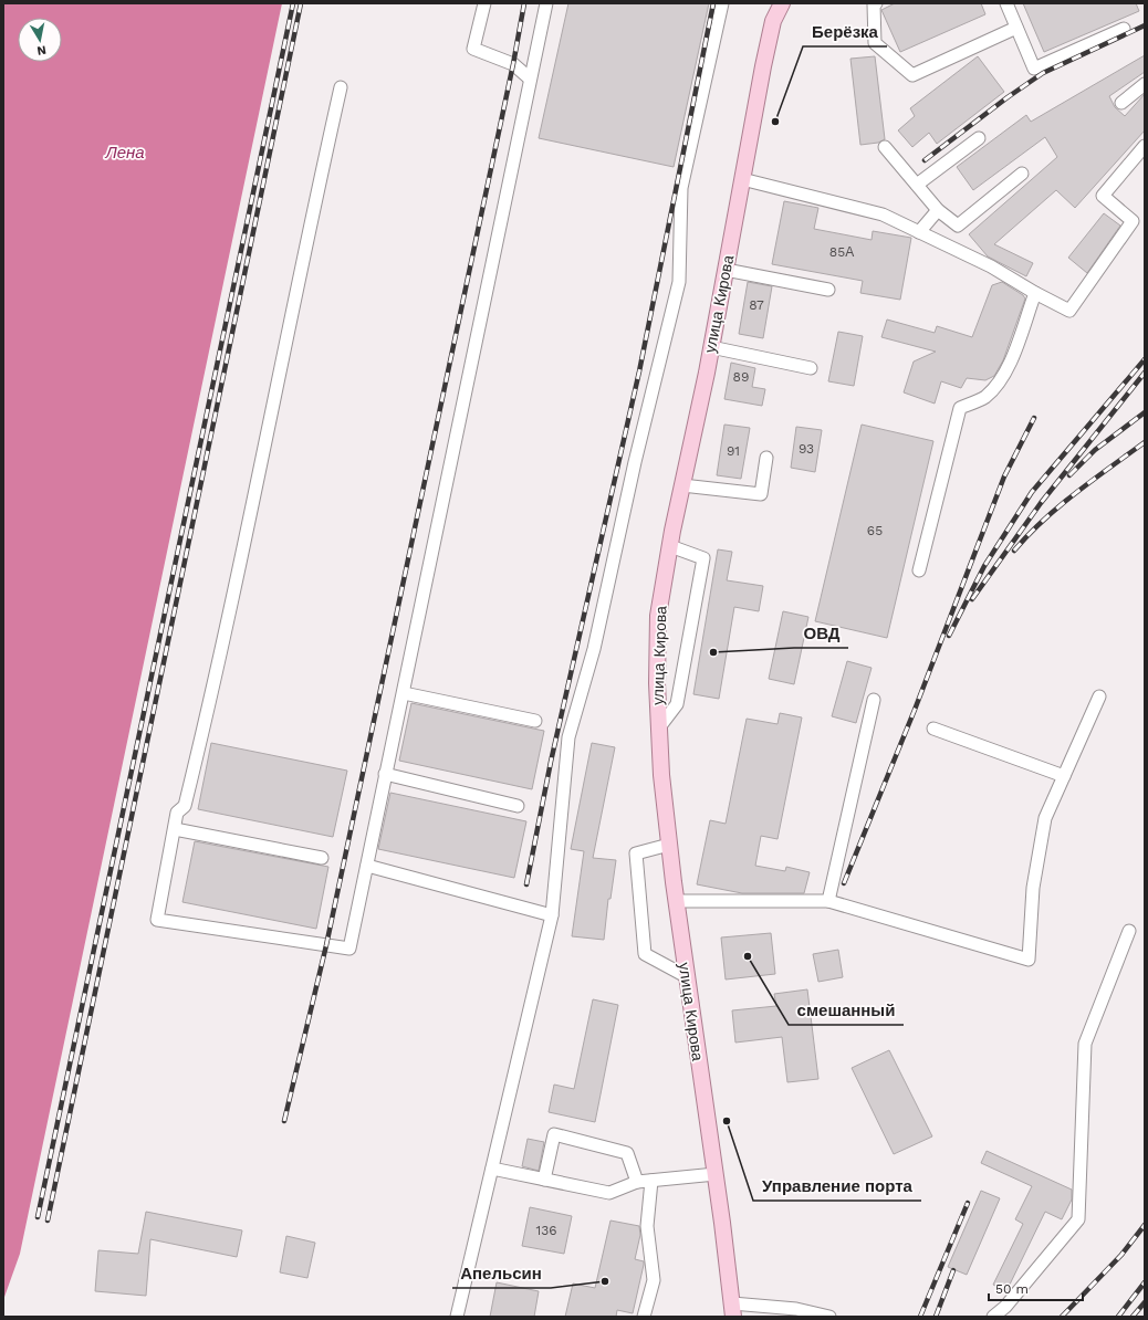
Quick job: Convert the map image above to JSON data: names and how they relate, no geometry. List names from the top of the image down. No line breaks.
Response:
{"streets":{"main road":["улица Кирова"]},"water":["Лена"],"places":["Берёзка","ОВД","смешанный","Управление порта","Апельсин"],"house_numbers":["85А","87","89","93","91","65","136"],"scale_bar":"50 m","north":"bottom"}
